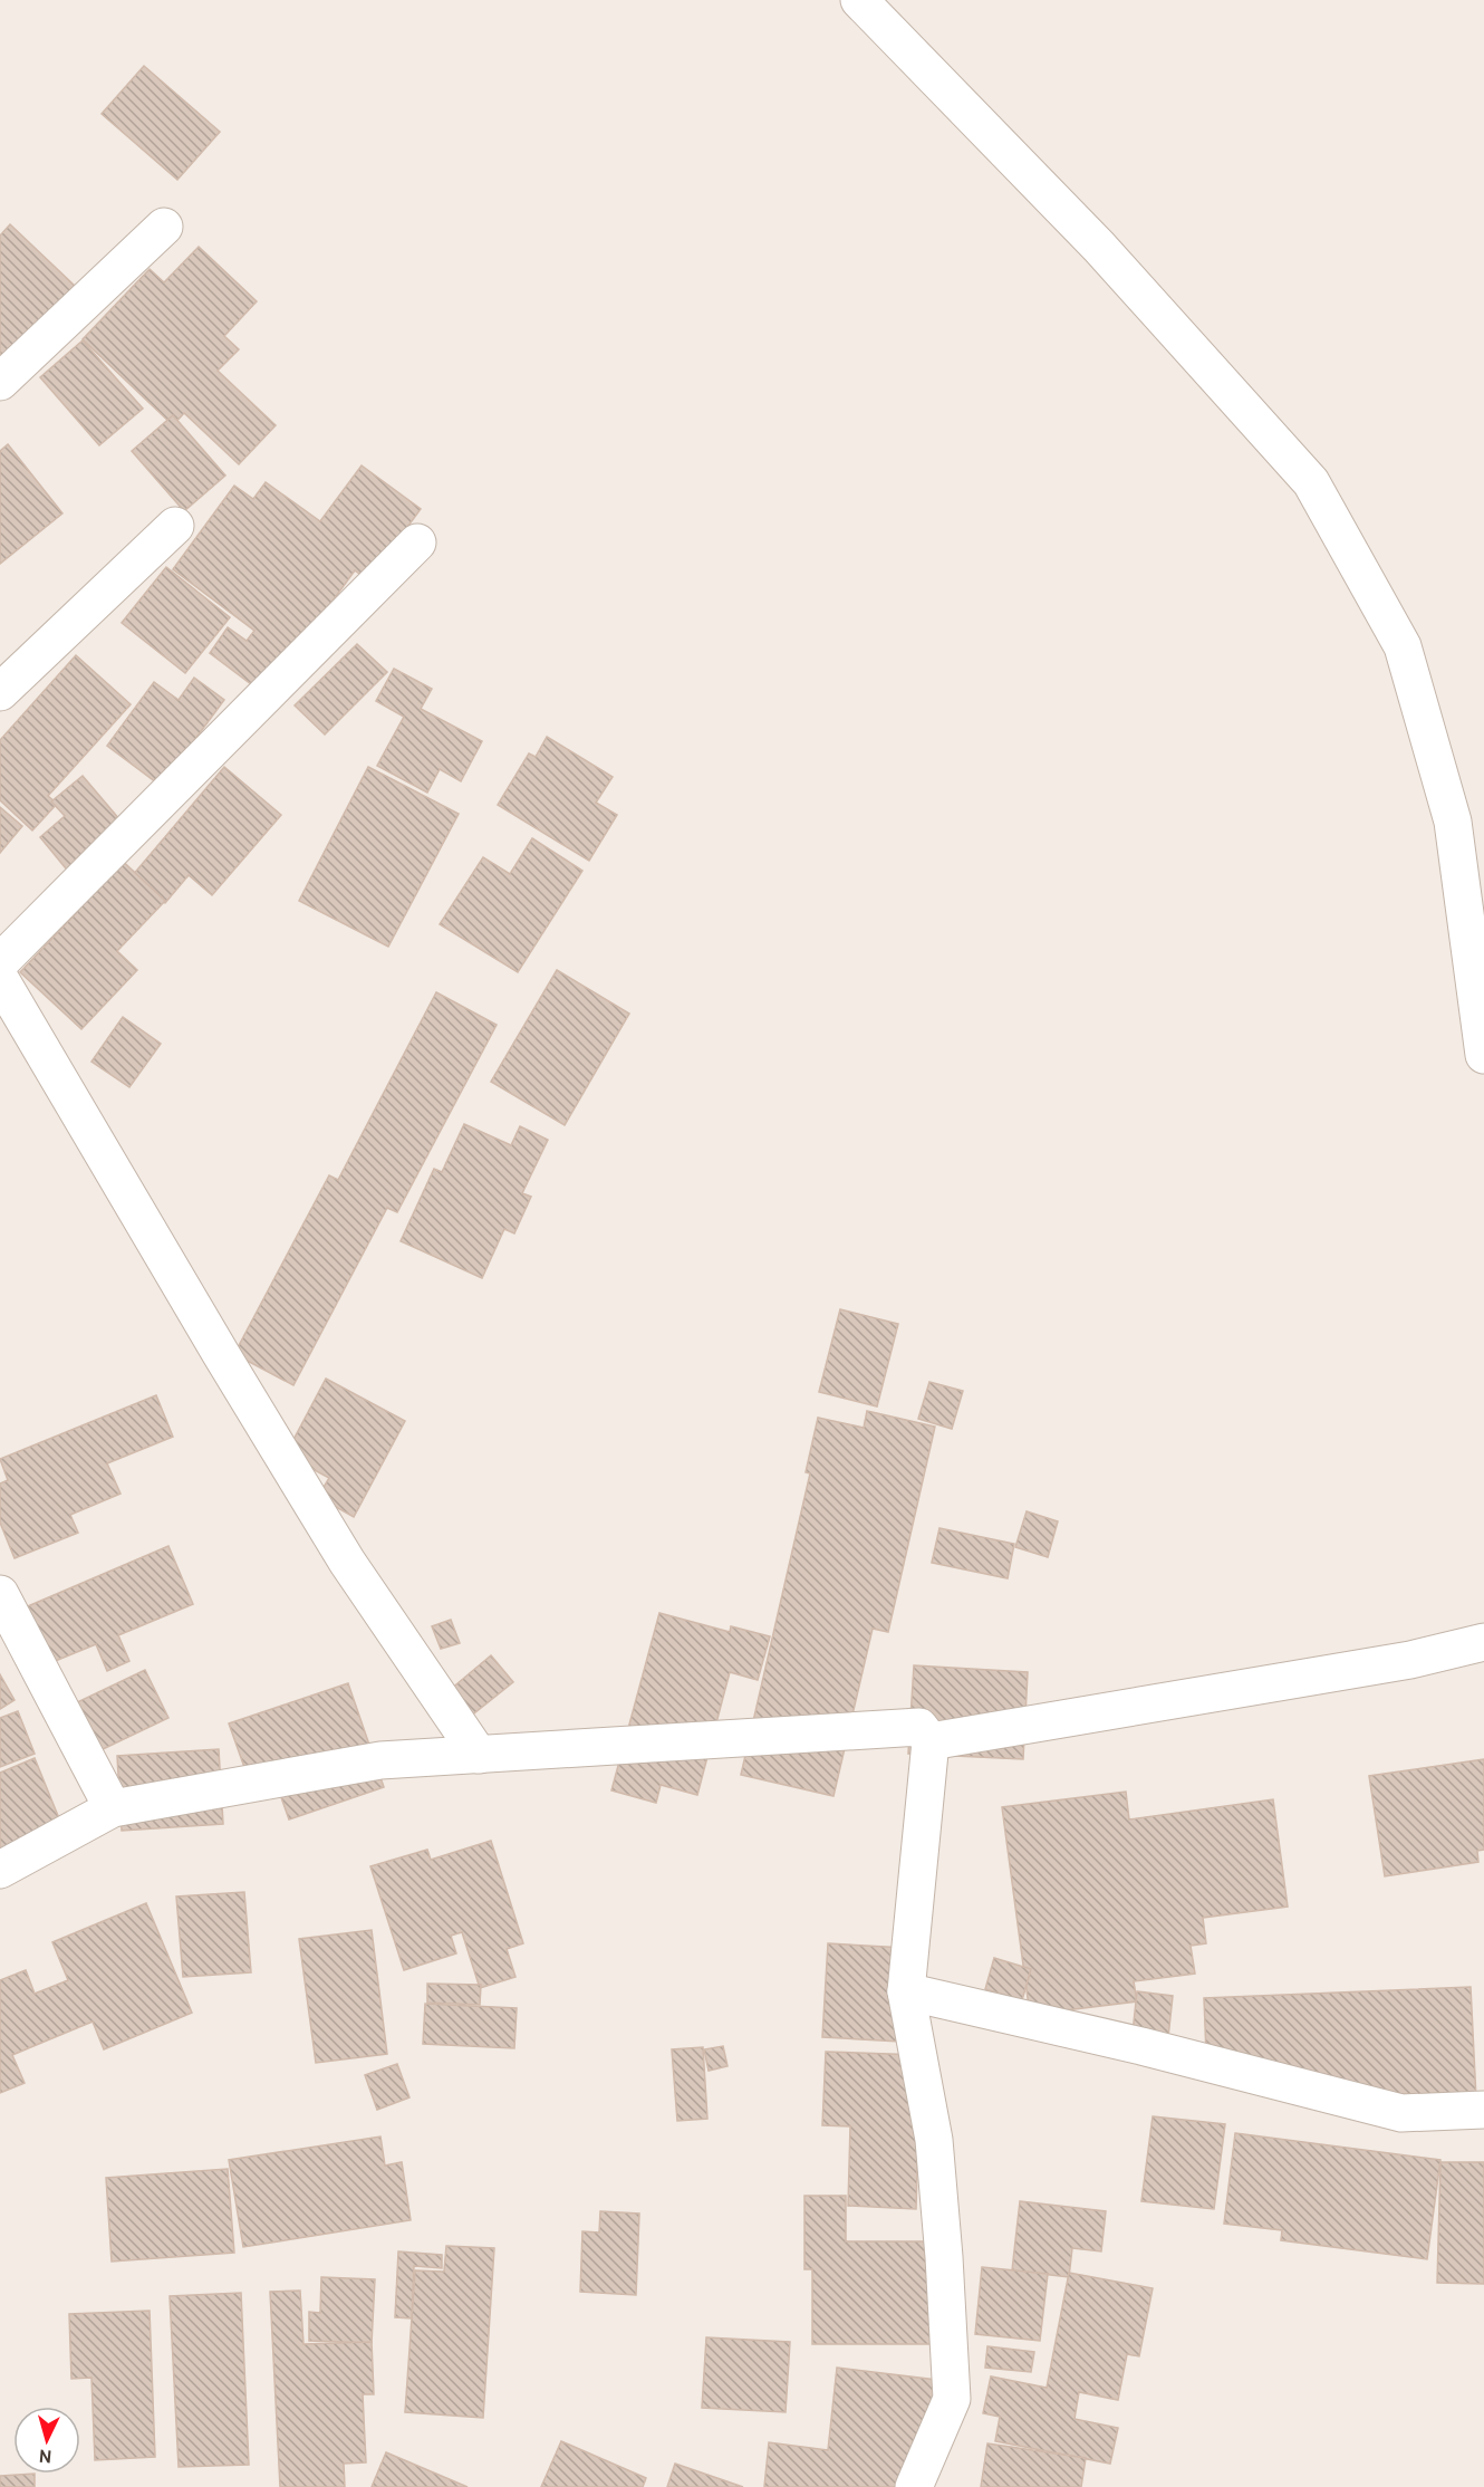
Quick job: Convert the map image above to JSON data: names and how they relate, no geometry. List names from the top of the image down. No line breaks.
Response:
{"north":"bottom"}
